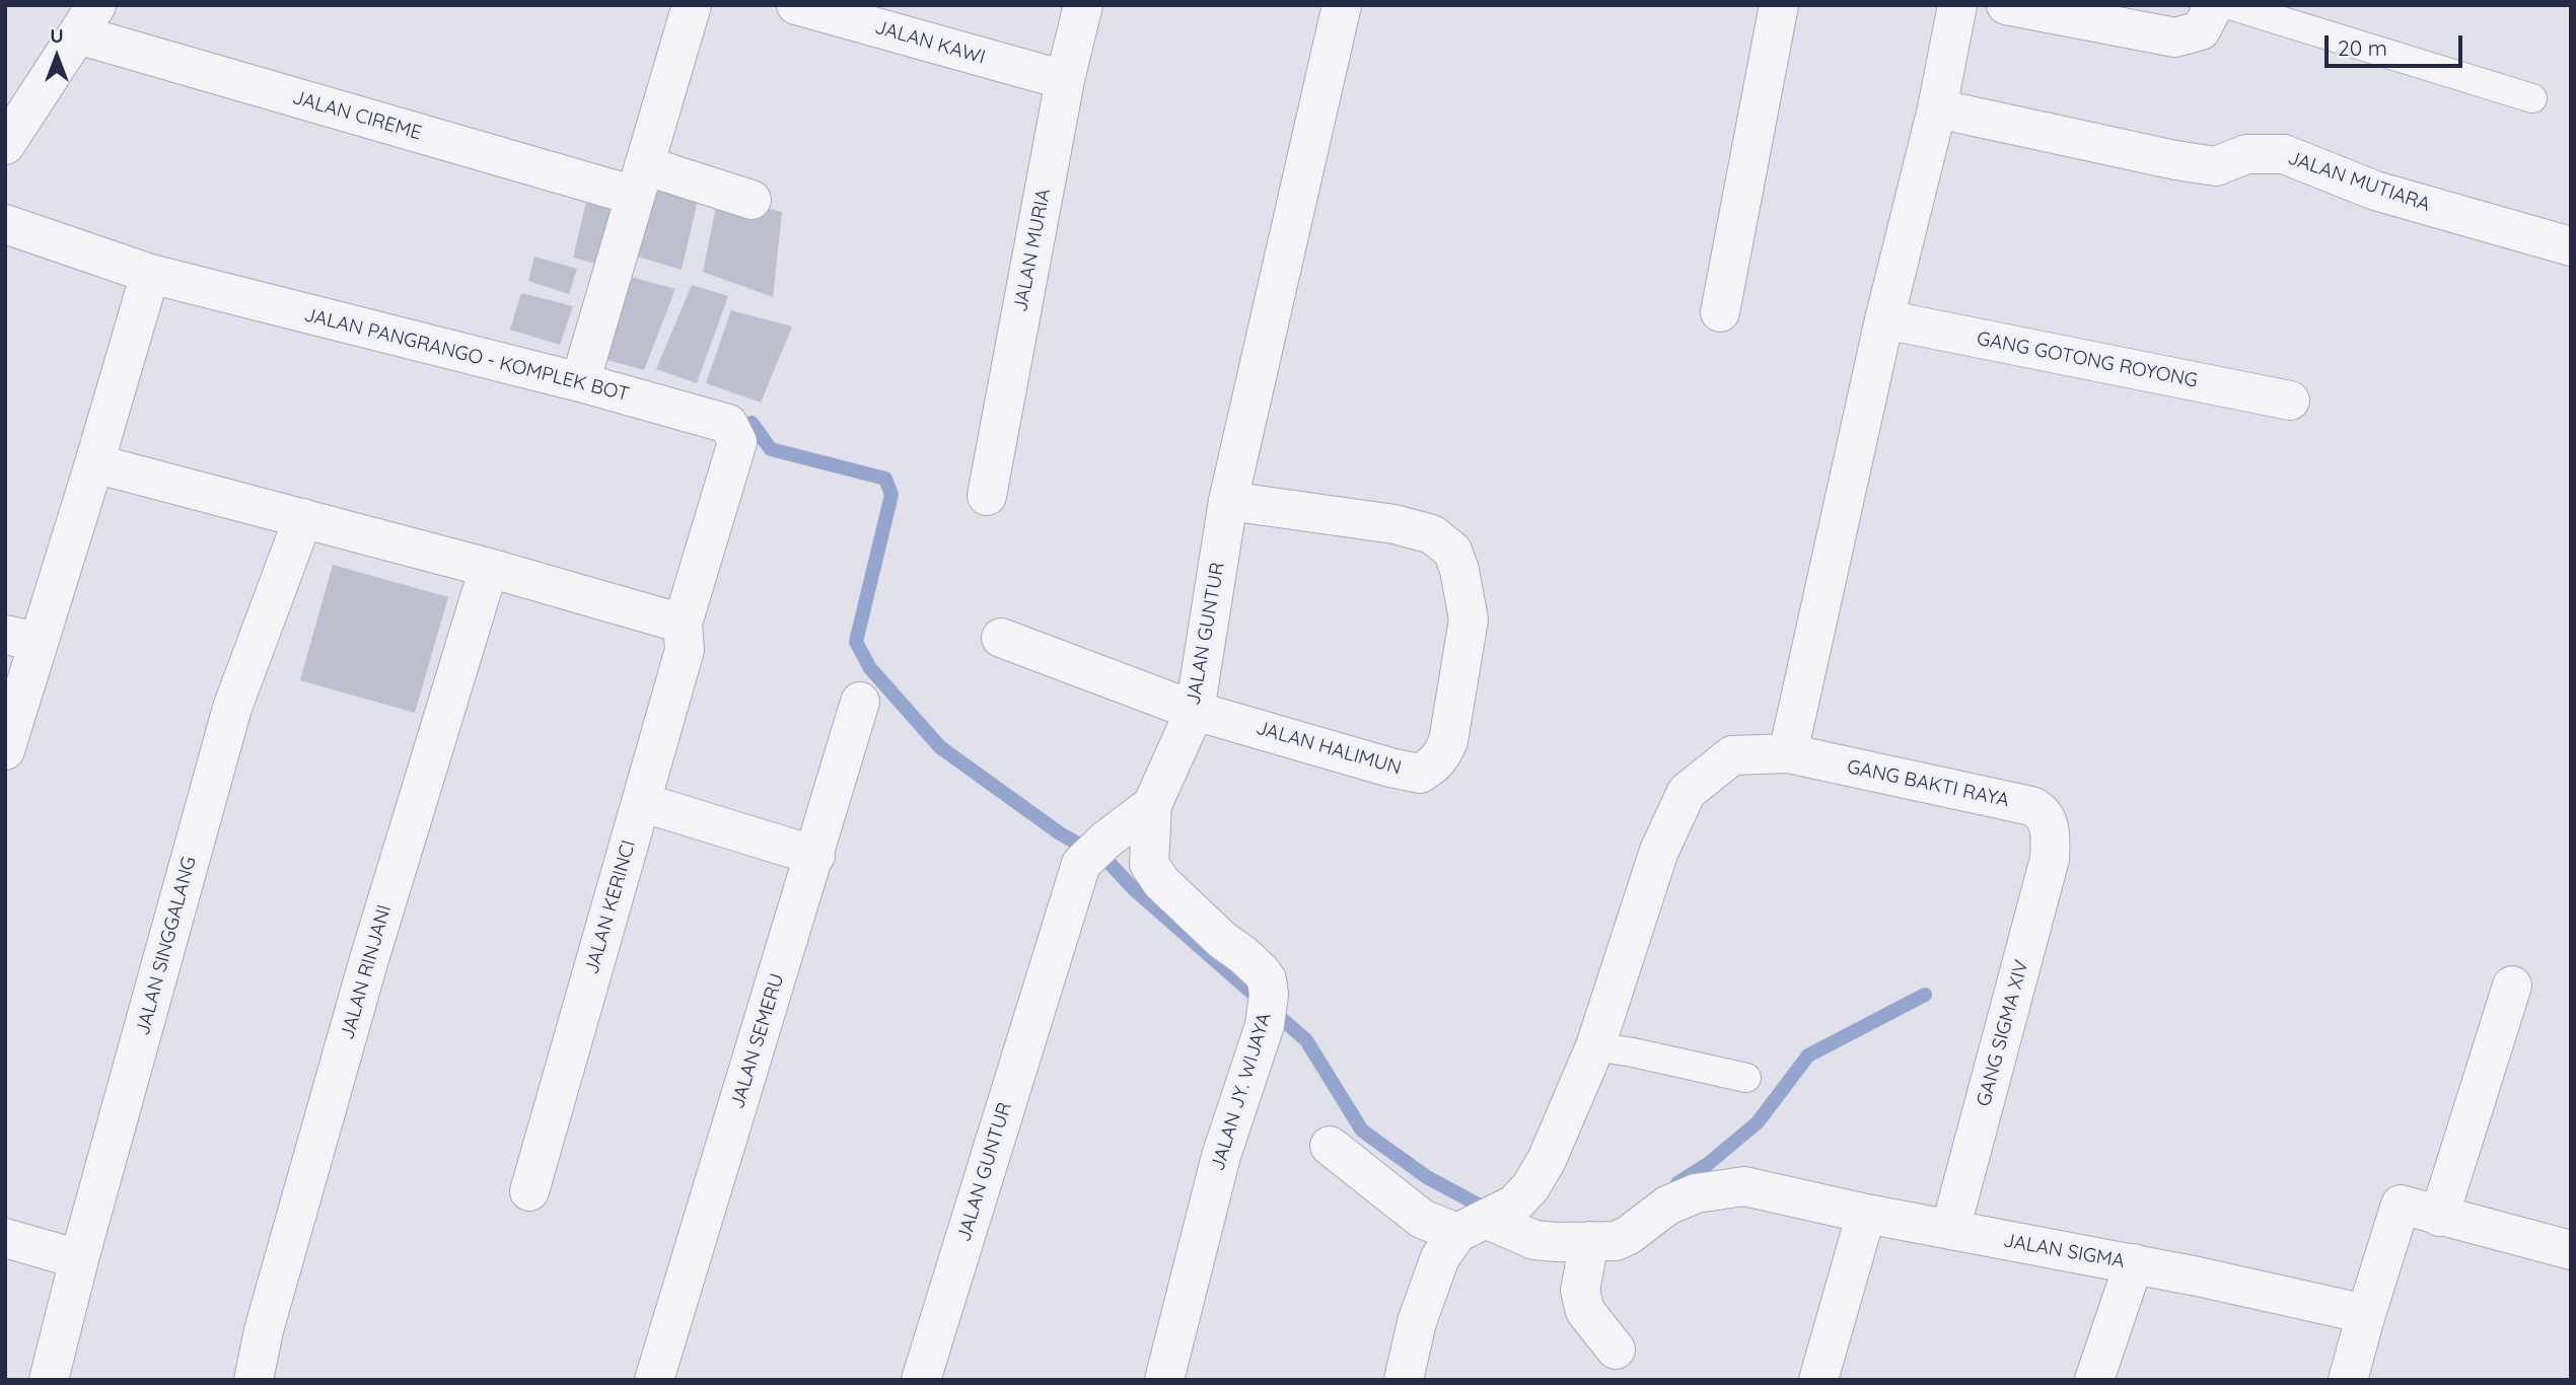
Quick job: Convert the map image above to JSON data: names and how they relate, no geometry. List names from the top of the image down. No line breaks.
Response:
{"streets":{"street":["JALAN KAWI","JALAN CIREME","JALAN MUTIARA","JALAN MURIA","JALAN PANGRANGO - KOMPLEK BOT","GANG GOTONG ROYONG","JALAN GUNTUR","JALAN HALIMUN","GANG BAKTI RAYA","JALAN KERINCI","JALAN SINGGALANG","JALAN RINJANI","GANG SIGMA XIV","JALAN SEMERU","JALAN JY. WIJAYA","JALAN SIGMA"]},"crossings":[["JALAN KAWI","JALAN MURIA"],["JALAN PANGRANGO - KOMPLEK BOT","JALAN KERINCI"],["JALAN GUNTUR","JALAN HALIMUN"],["JALAN GUNTUR","JALAN JY. WIJAYA"],["GANG BAKTI RAYA","GANG SIGMA XIV"],["GANG BAKTI RAYA","JALAN SIGMA"],["GANG SIGMA XIV","JALAN SIGMA"]],"scale_bar":"20 m","north":"top"}
